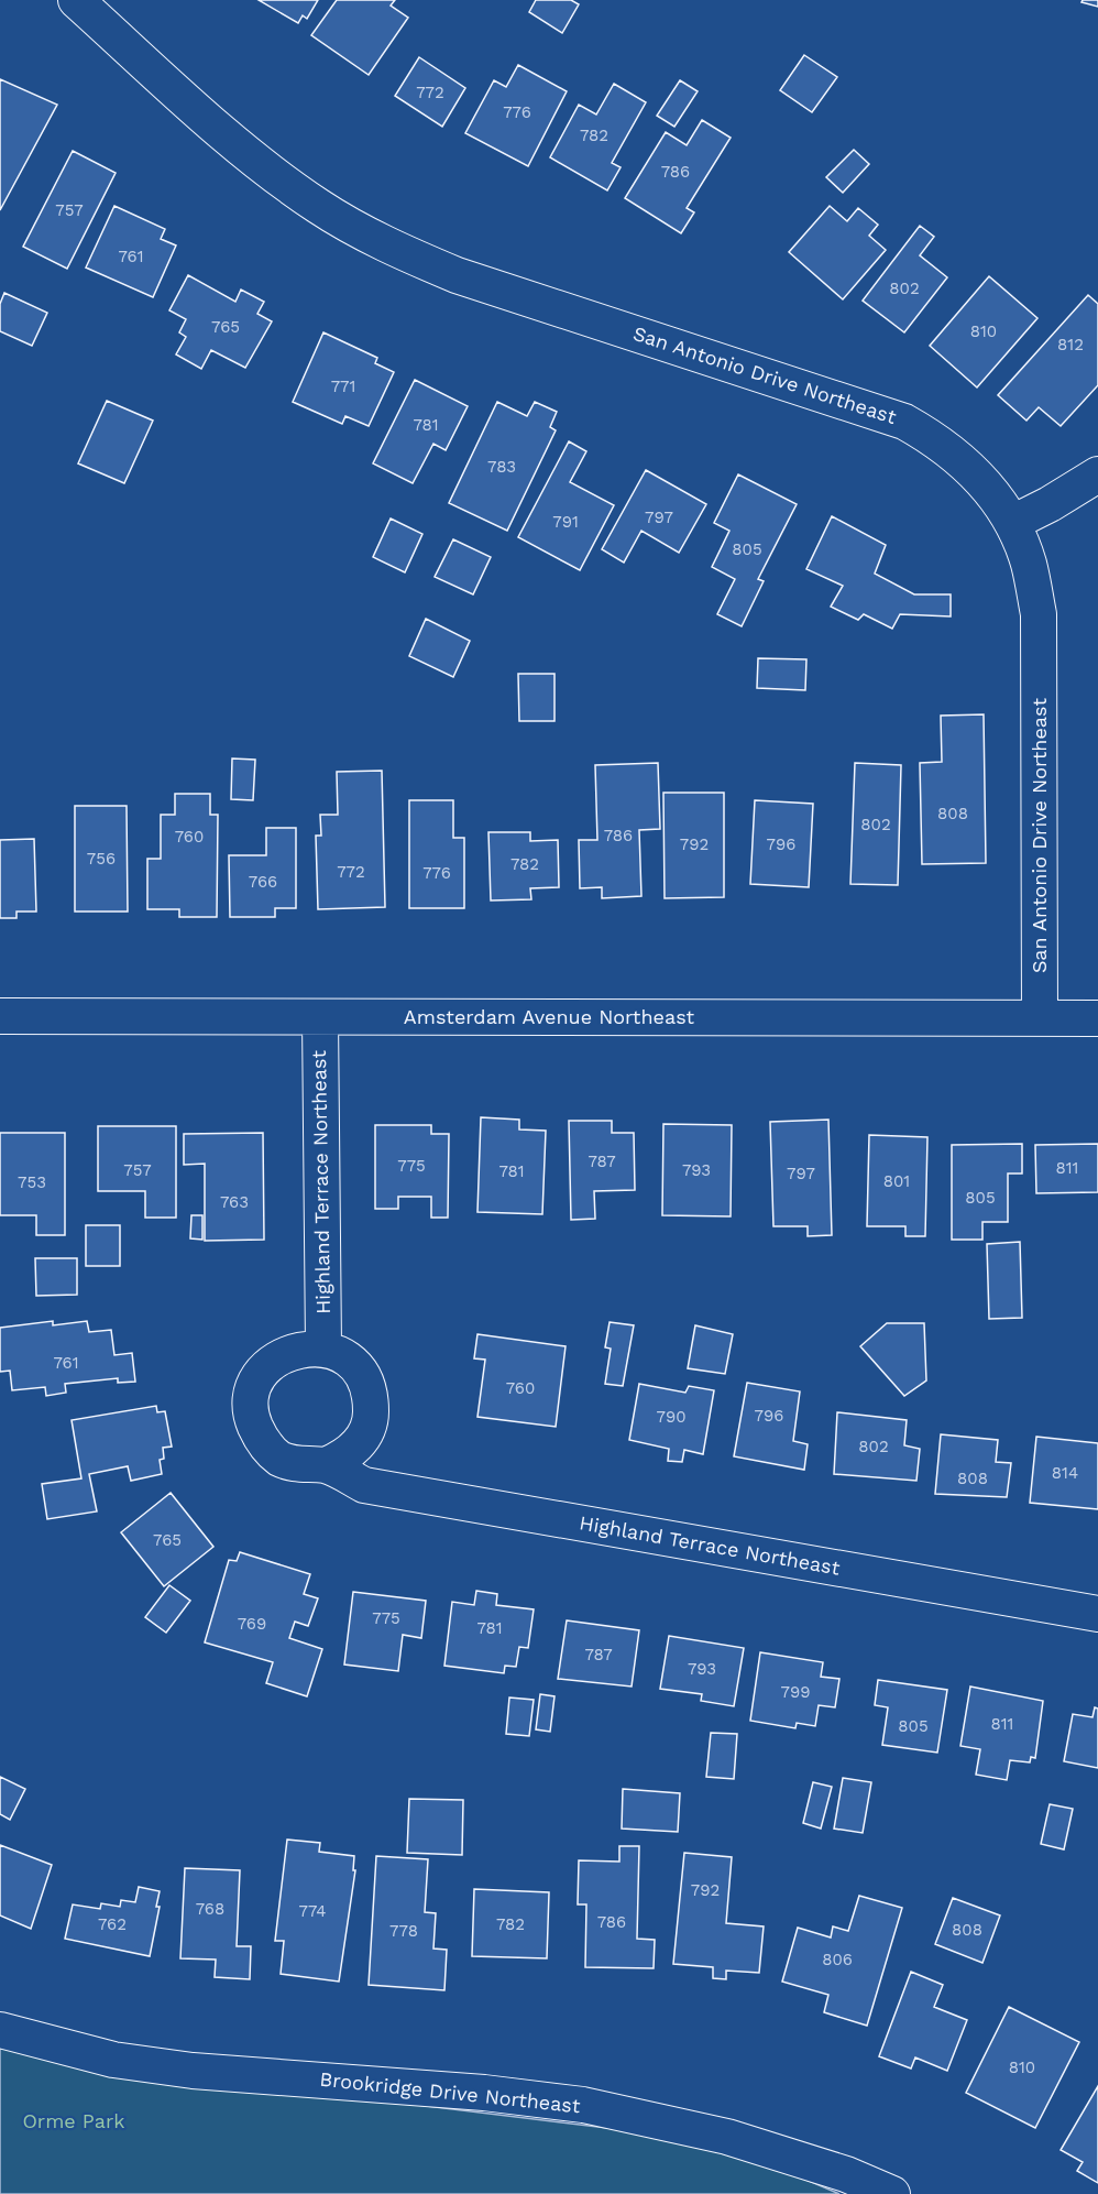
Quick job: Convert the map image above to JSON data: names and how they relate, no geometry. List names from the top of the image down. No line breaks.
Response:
{"streets":{"street":["San Antonio Drive Northeast","Amsterdam Avenue Northeast","Highland Terrace Northeast","Brookridge Drive Northeast"]},"crossings":[["San Antonio Drive Northeast","Amsterdam Avenue Northeast"],["Amsterdam Avenue Northeast","Highland Terrace Northeast"]],"parks":["Orme Park"],"house_numbers":["772","776","782","786","757","761","802","765","810","812","771","781","783","797","791","805","808","802","786","760","792","796","756","782","772","776","766","787","775","811","757","793","781","797","801","753","805","763","761","760","796","790","802","814","808","765","775","769","781","787","793","799","811","805","792","768","774","786","762","782","808","778","806","810"]}
